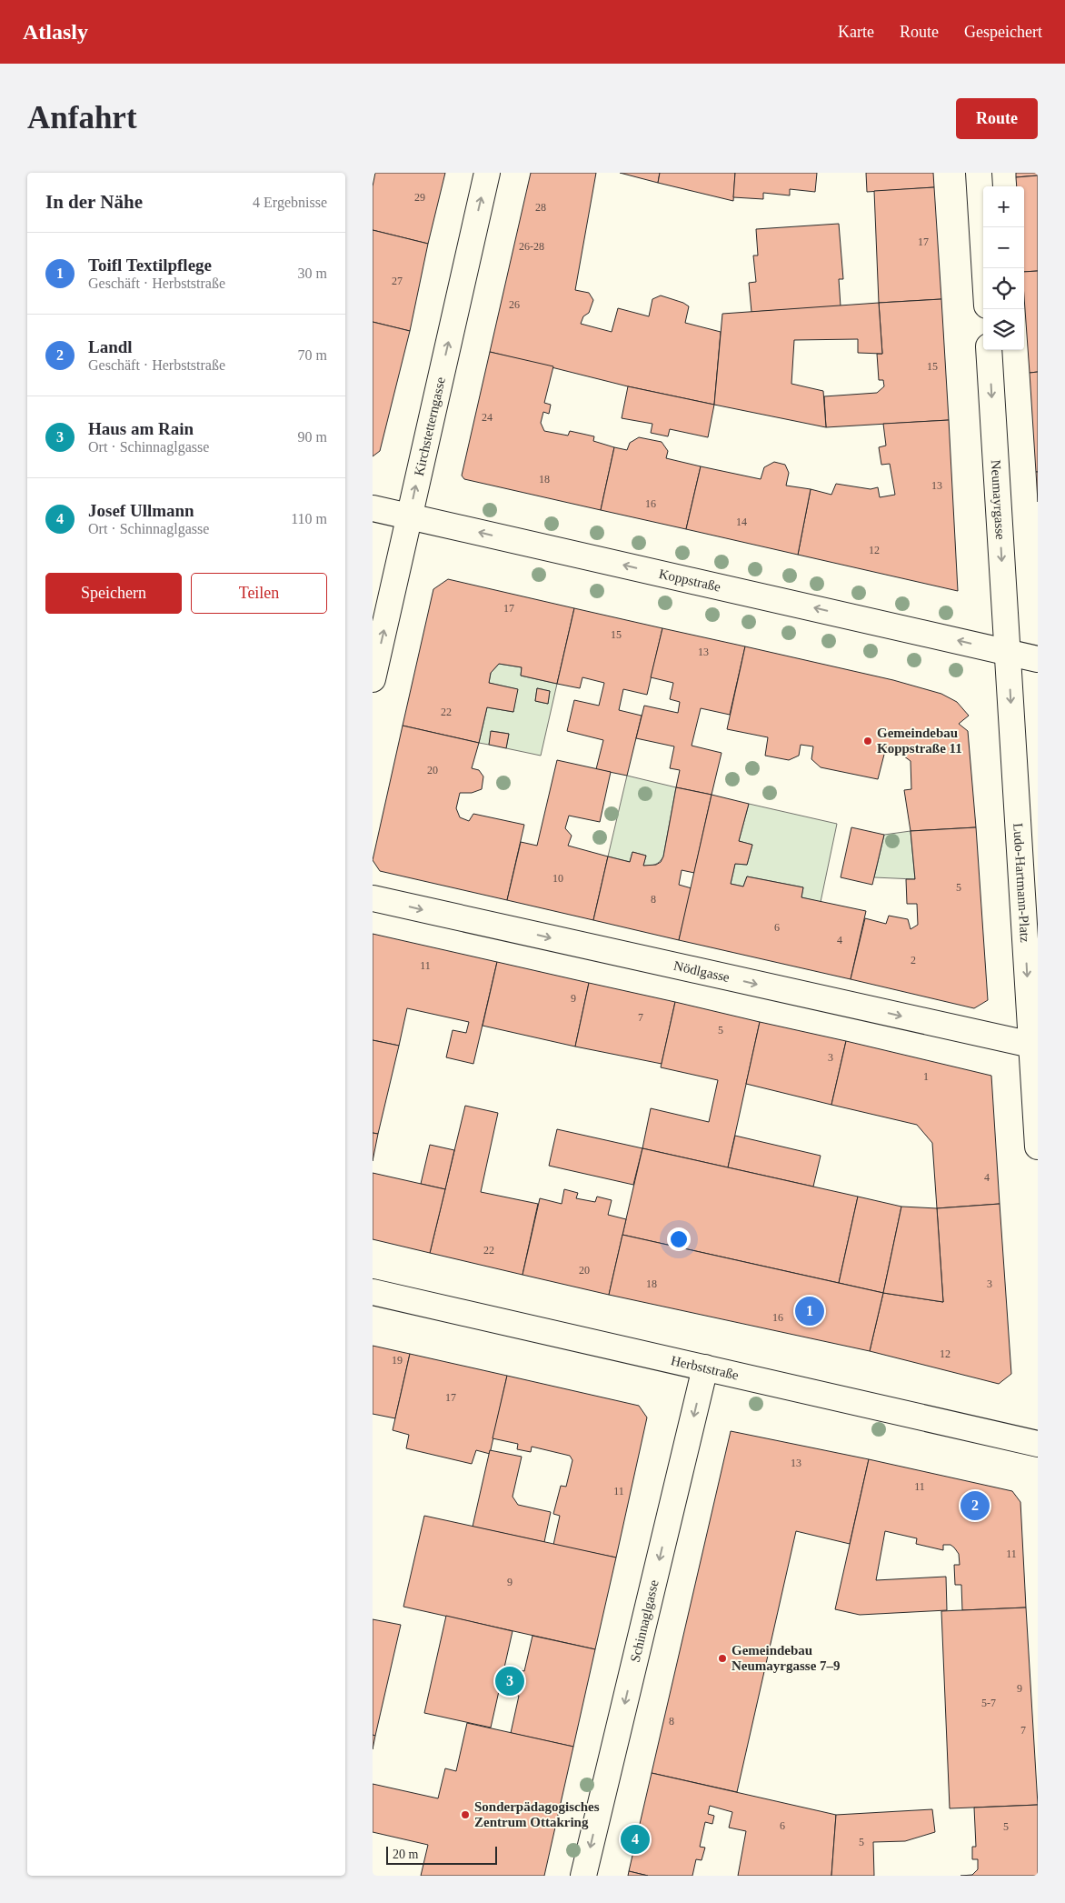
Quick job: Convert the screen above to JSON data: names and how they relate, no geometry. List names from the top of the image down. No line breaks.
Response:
{"streets":{"street":["Kirchstetterngasse","Neumayrgasse","Koppstraße","Ludo-Hartmann-Platz","Nödlgasse","Herbststraße","Schinnaglgasse"]},"crossings":[["Kirchstetterngasse","Koppstraße"],["Neumayrgasse","Koppstraße"],["Neumayrgasse","Ludo-Hartmann-Platz"],["Koppstraße","Ludo-Hartmann-Platz"],["Ludo-Hartmann-Platz","Nödlgasse"],["Herbststraße","Schinnaglgasse"]],"one_way":["Kirchstetterngasse","Neumayrgasse","Koppstraße","Ludo-Hartmann-Platz","Nödlgasse","Schinnaglgasse"],"places":["Gemeindebau Koppstraße 11","Gemeindebau Neumayrgasse 7–9","Sonderpädagogisches Zentrum Ottakring"],"house_numbers":["29","28","17","26-28","27","26","15","24","18","13","16","14","12","17","15","13","22","20","10","5","8","6","4","2","11","9","7","5","3","1","4","22","20","18","3","16","12","19","17","13","11","11","11","9","9","5-7","8","7","6","5","5"],"scale_bar":"20 m","page":{"header":"Atlasly","nav":["Karte","Route","Gespeichert"],"buttons":["Route",["Speichern","Teilen"]],"title":"Anfahrt","heading":["In der Nähe","4 Ergebnisse"],"map_buttons":["+","−"],"list":[{"mark":"1","name":"Toifl Textilpflege","note":"Geschäft · Herbststraße","value":"30 m"},{"mark":"2","name":"Landl","note":"Geschäft · Herbststraße","value":"70 m"},{"mark":"3","name":"Haus am Rain","note":"Ort · Schinnaglgasse","value":"90 m"},{"mark":"4","name":"Josef Ullmann","note":"Ort · Schinnaglgasse","value":"110 m"}],"pins":["1","2","3","4"],"scale":"20 m"}}
